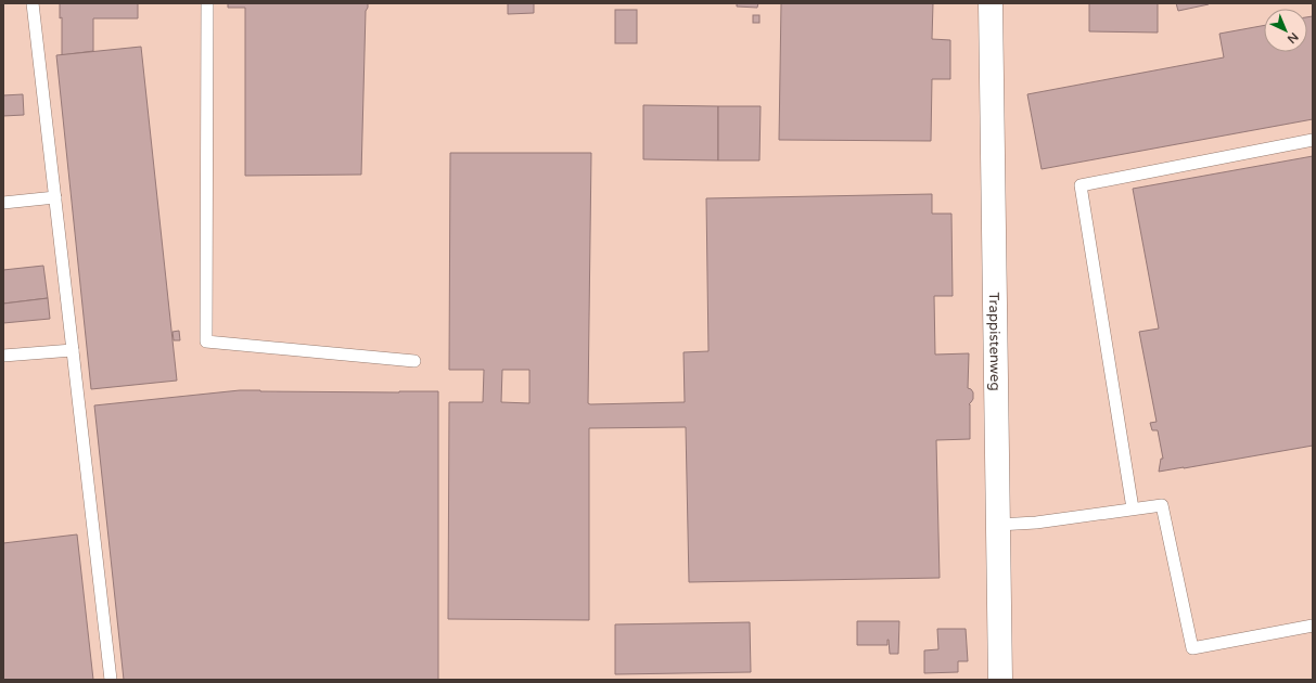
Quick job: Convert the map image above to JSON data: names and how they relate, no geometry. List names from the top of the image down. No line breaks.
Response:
{"streets":{"street":["Trappistenweg"]},"north":"bottom right"}
